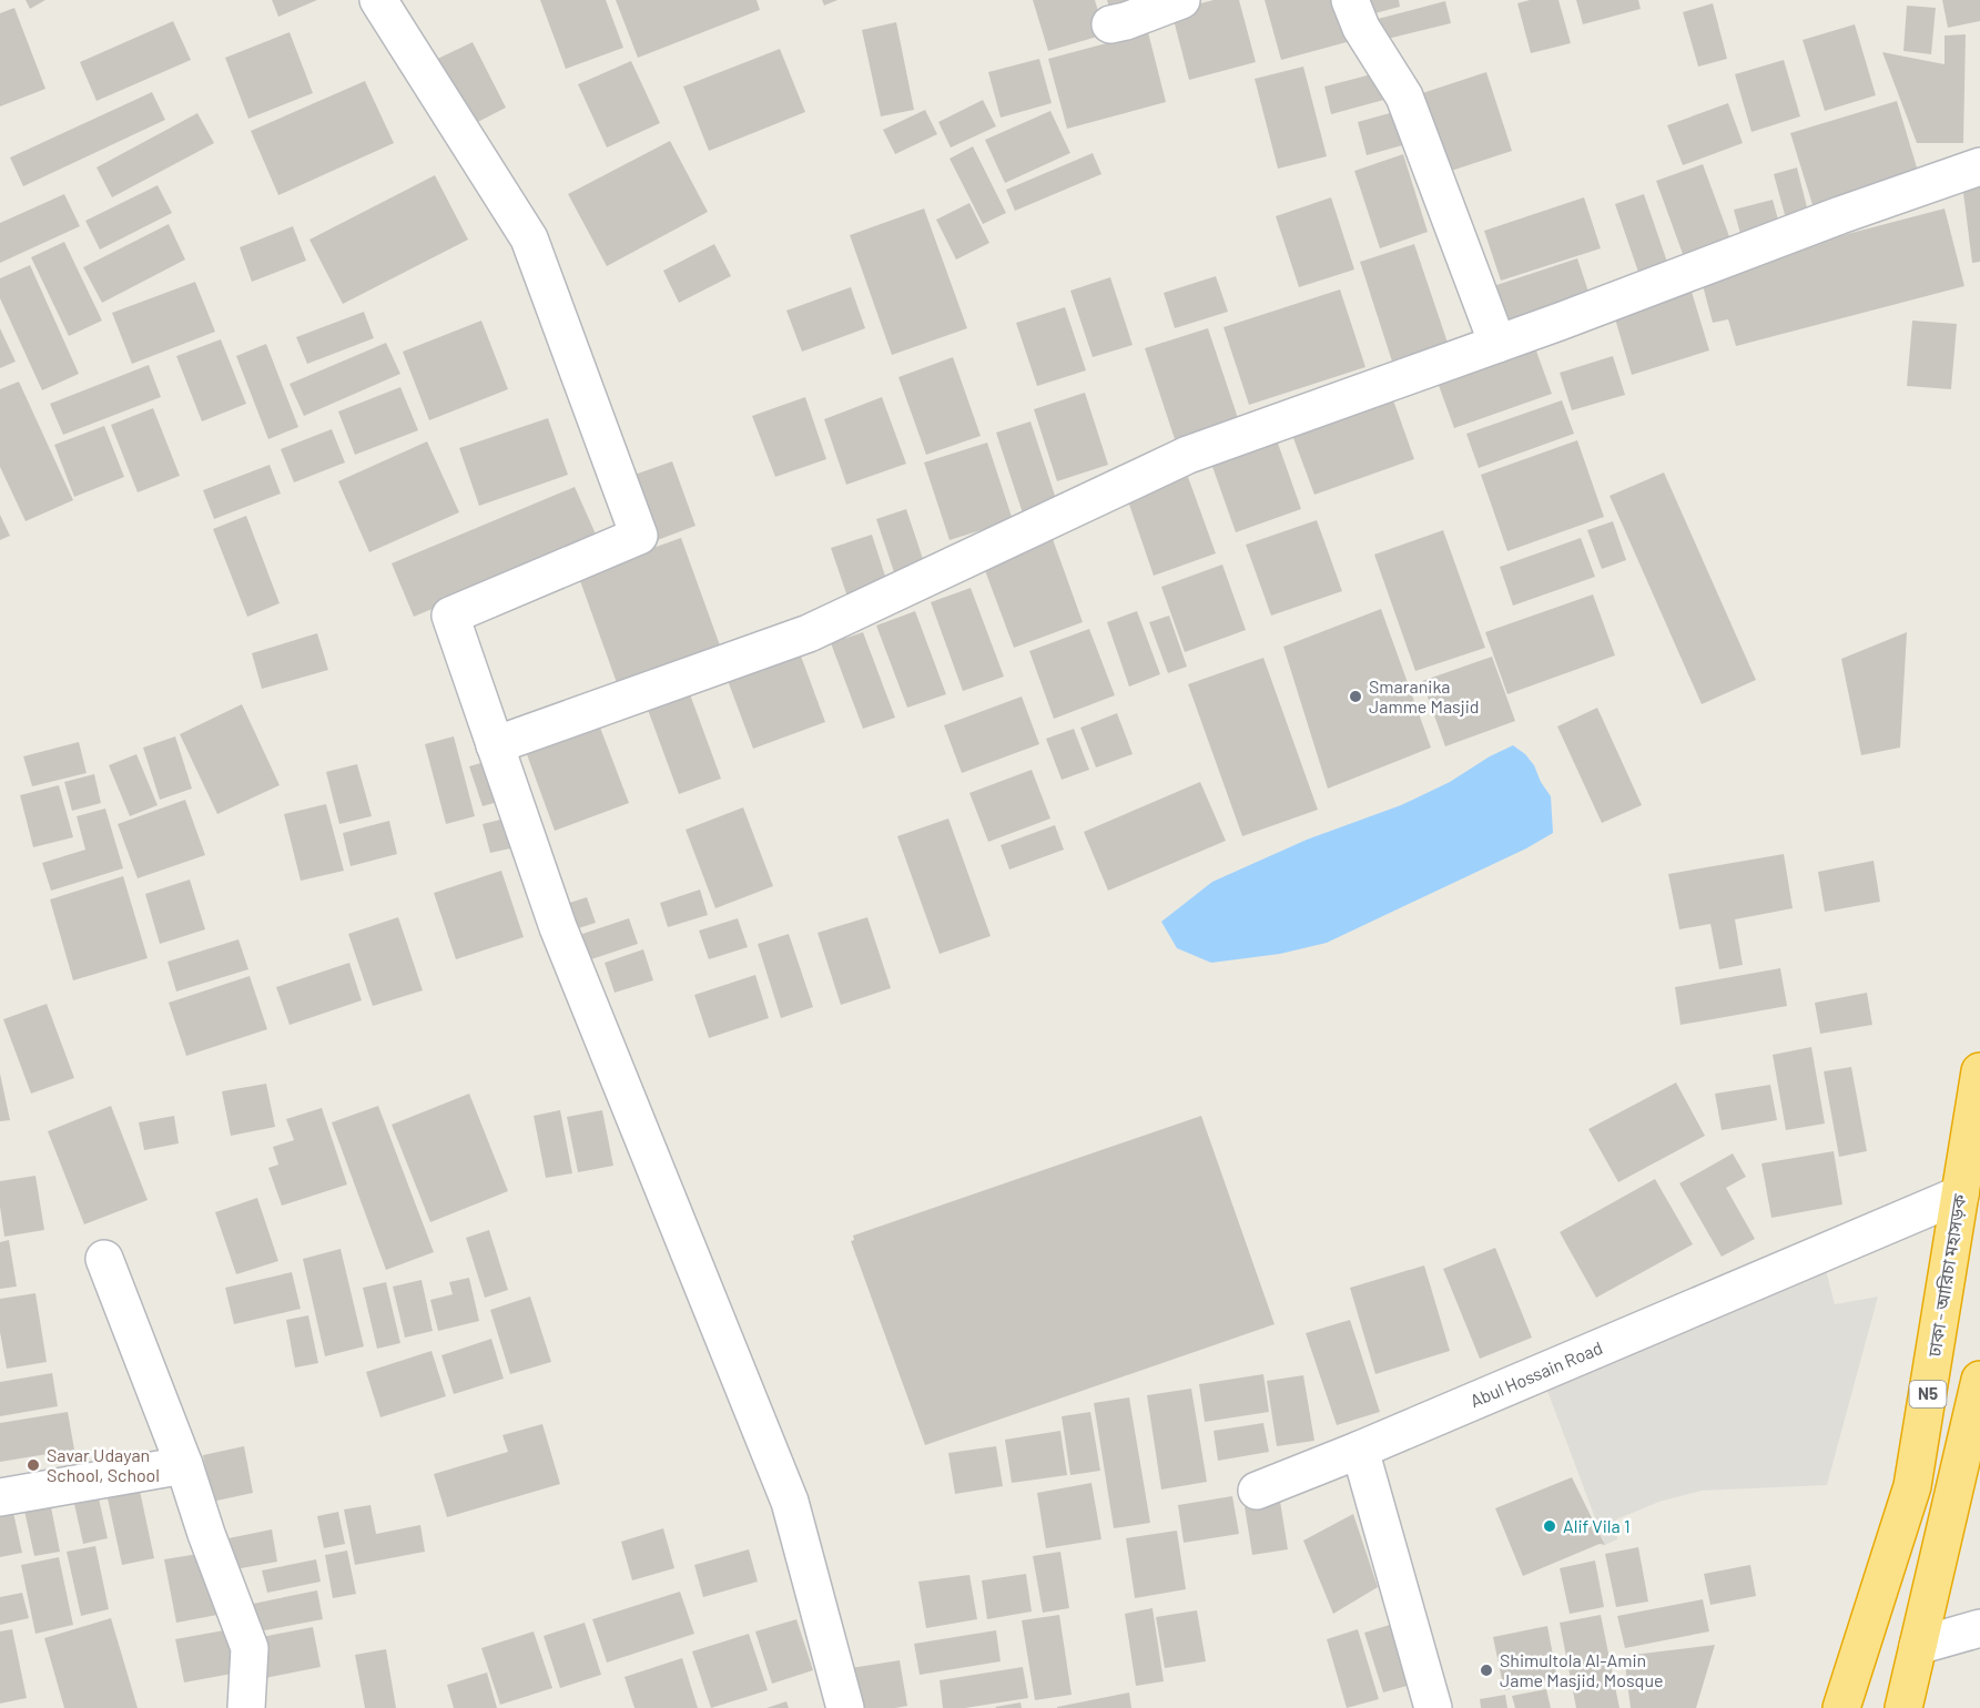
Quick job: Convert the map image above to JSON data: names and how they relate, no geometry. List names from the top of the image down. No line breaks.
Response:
{"streets":{"highway":["ঢাকা - আরিচা মহাসড়ক","N5"],"street":["Abul Hossain Road"]},"crossings":[["ঢাকা - আরিচা মহাসড়ক","Abul Hossain Road"]],"places":["Smaranika Jamme Masjid","Savar Udayan School, School","Alif Vila 1","Shimultola Al-Amin Jame Masjid, Mosque"]}
